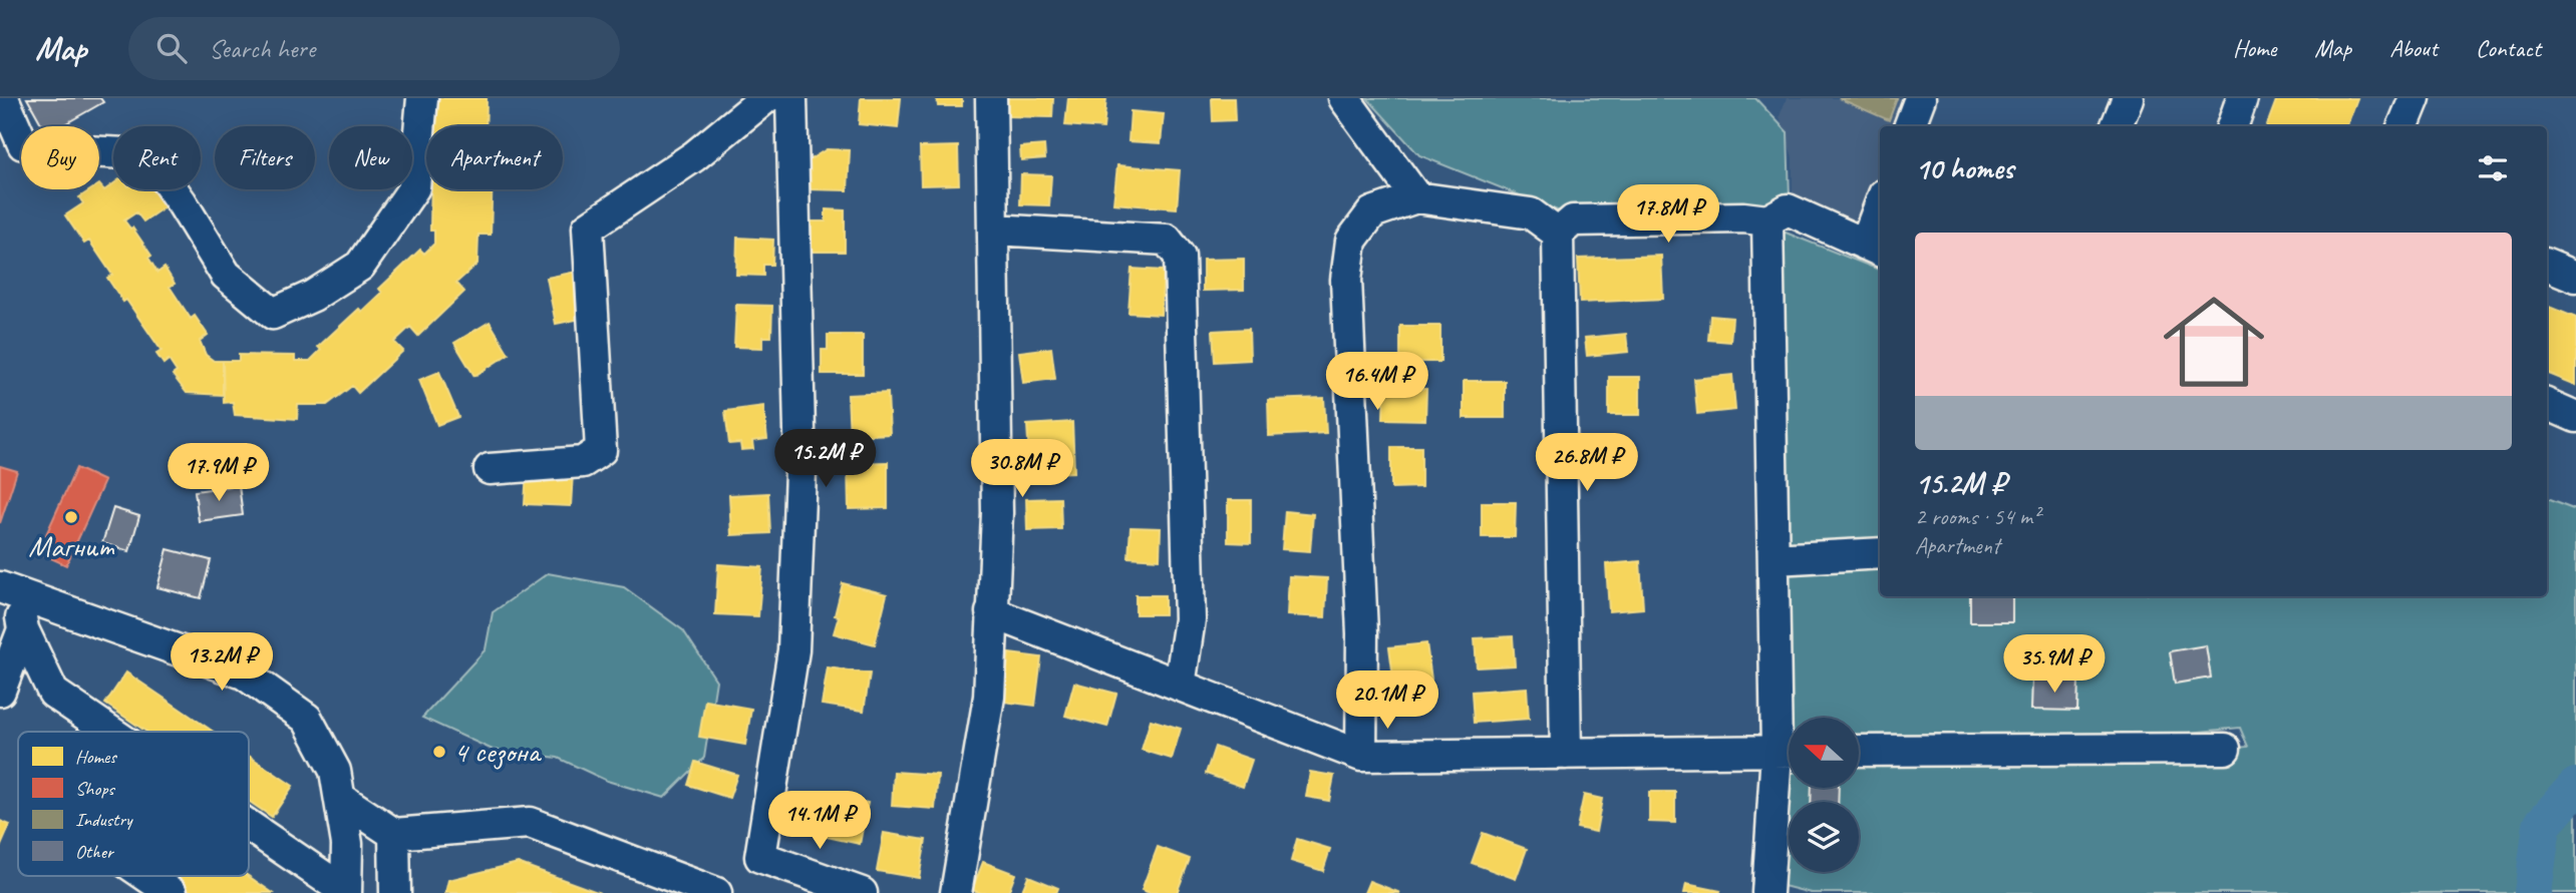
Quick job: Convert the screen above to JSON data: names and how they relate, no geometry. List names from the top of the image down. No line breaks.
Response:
{"places":["Магнит","4 сезона"],"legend":["Homes","Shops","Industry","Other"],"north":"left","page":{"header":"Map","search":"Search here","nav":["Home","Map","About","Contact"],"chip":["Buy","Rent","Filters","New","Apartment"],"heading":"10 homes","price":["17.8M ₽","16.4M ₽","15.2M ₽","26.8M ₽","30.8M ₽","17.9M ₽","13.2M ₽","35.9M ₽","20.1M ₽","14.1M ₽"],"list":[{"name":"15.2M ₽","note":"2 rooms · 54 m² · Apartment"}]}}
